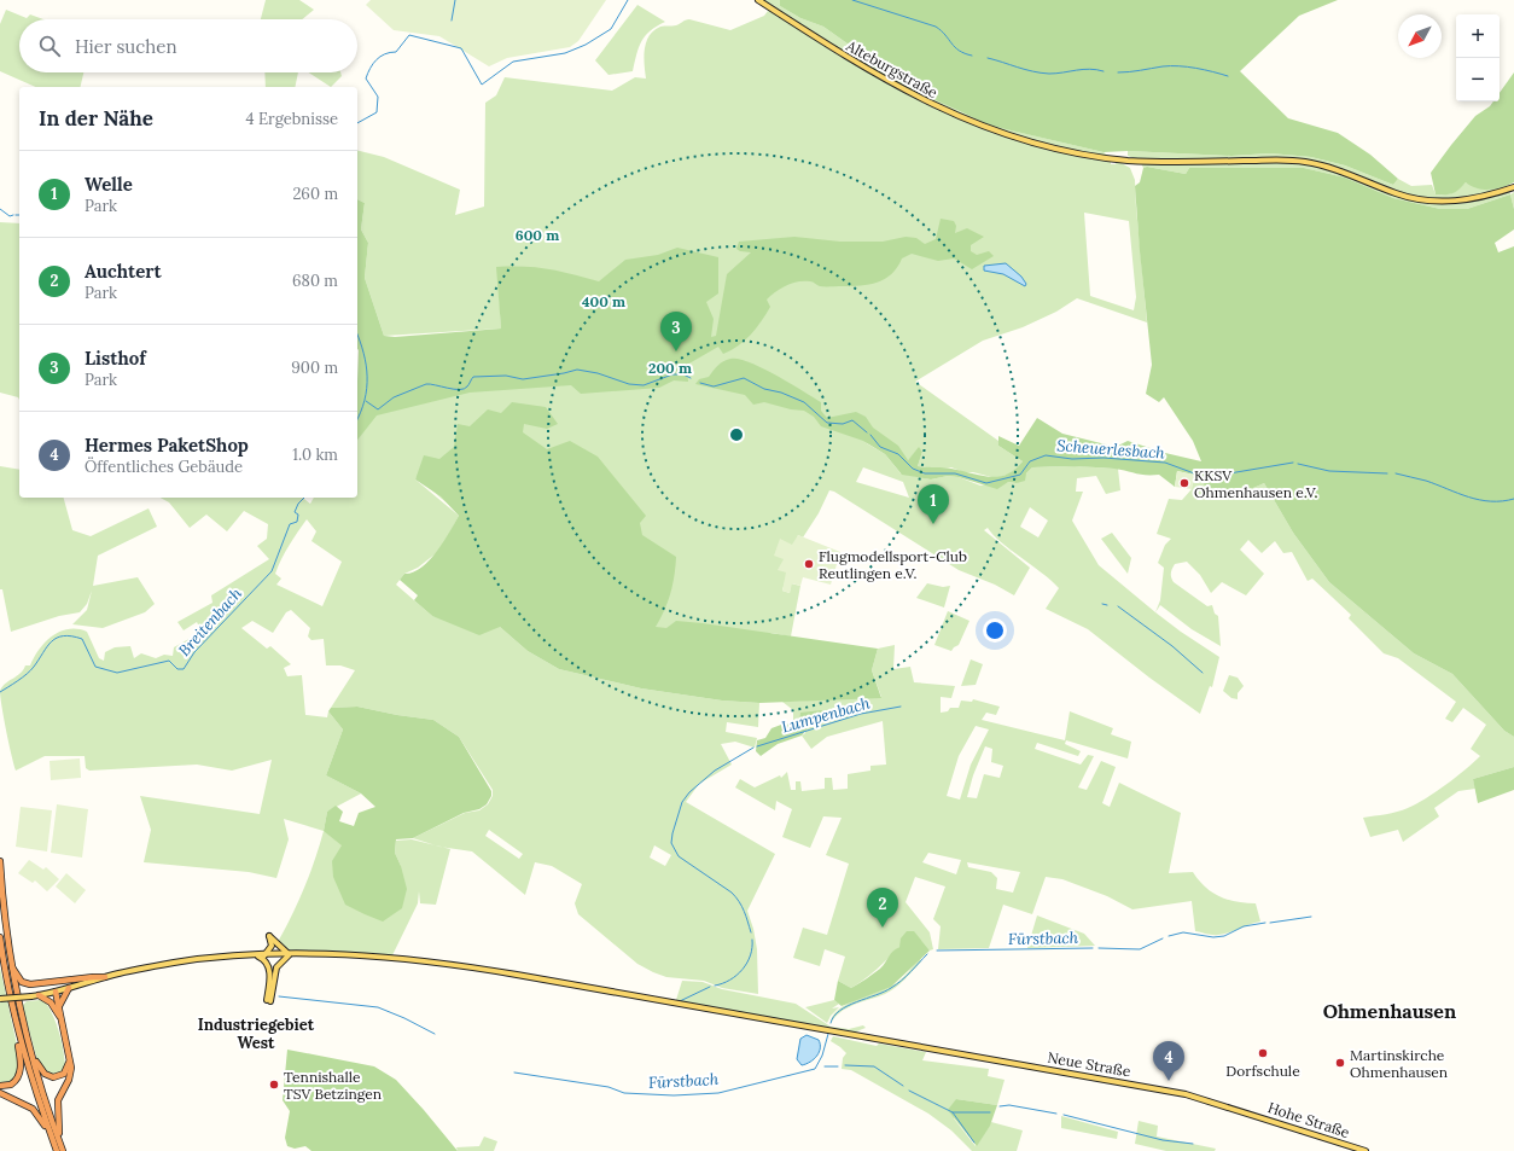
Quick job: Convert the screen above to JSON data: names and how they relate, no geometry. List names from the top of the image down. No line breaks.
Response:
{"streets":{"main road":["Alteburgstraße","Neue Straße","Hohe Straße"]},"crossings":[["Neue Straße","Hohe Straße"]],"districts":["Ohmenhausen","Industriegebiet West"],"water":["Scheuerlesbach","Breitenbach","Lumpenbach","Fürstbach"],"places":["KKSV Ohmenhausen e.V.","Flugmodellsport-Club Reutlingen e.V.","Dorfschule","Martinskirche Ohmenhausen","Tennishalle TSV Betzingen"],"north":"bottom left","page":{"map_buttons":["+","−"],"search":"Hier suchen","heading":["In der Nähe","4 Ergebnisse"],"list":[{"mark":"1","name":"Welle","note":"Park","value":"260 m"},{"mark":"2","name":"Auchtert","note":"Park","value":"680 m"},{"mark":"3","name":"Listhof","note":"Park","value":"900 m"},{"mark":"4","name":"Hermes PaketShop","note":"Öffentliches Gebäude","value":"1.0 km"}],"pins":["3","1","2","4"]},"rings":["600 m","400 m","200 m"]}
